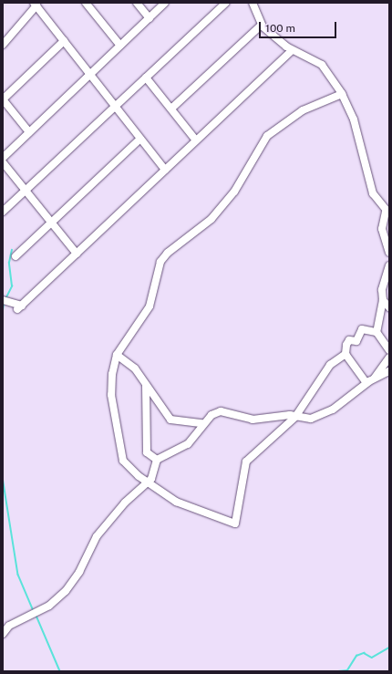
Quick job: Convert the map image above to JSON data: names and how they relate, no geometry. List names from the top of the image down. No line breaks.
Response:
{"scale_bar":"100 m"}
